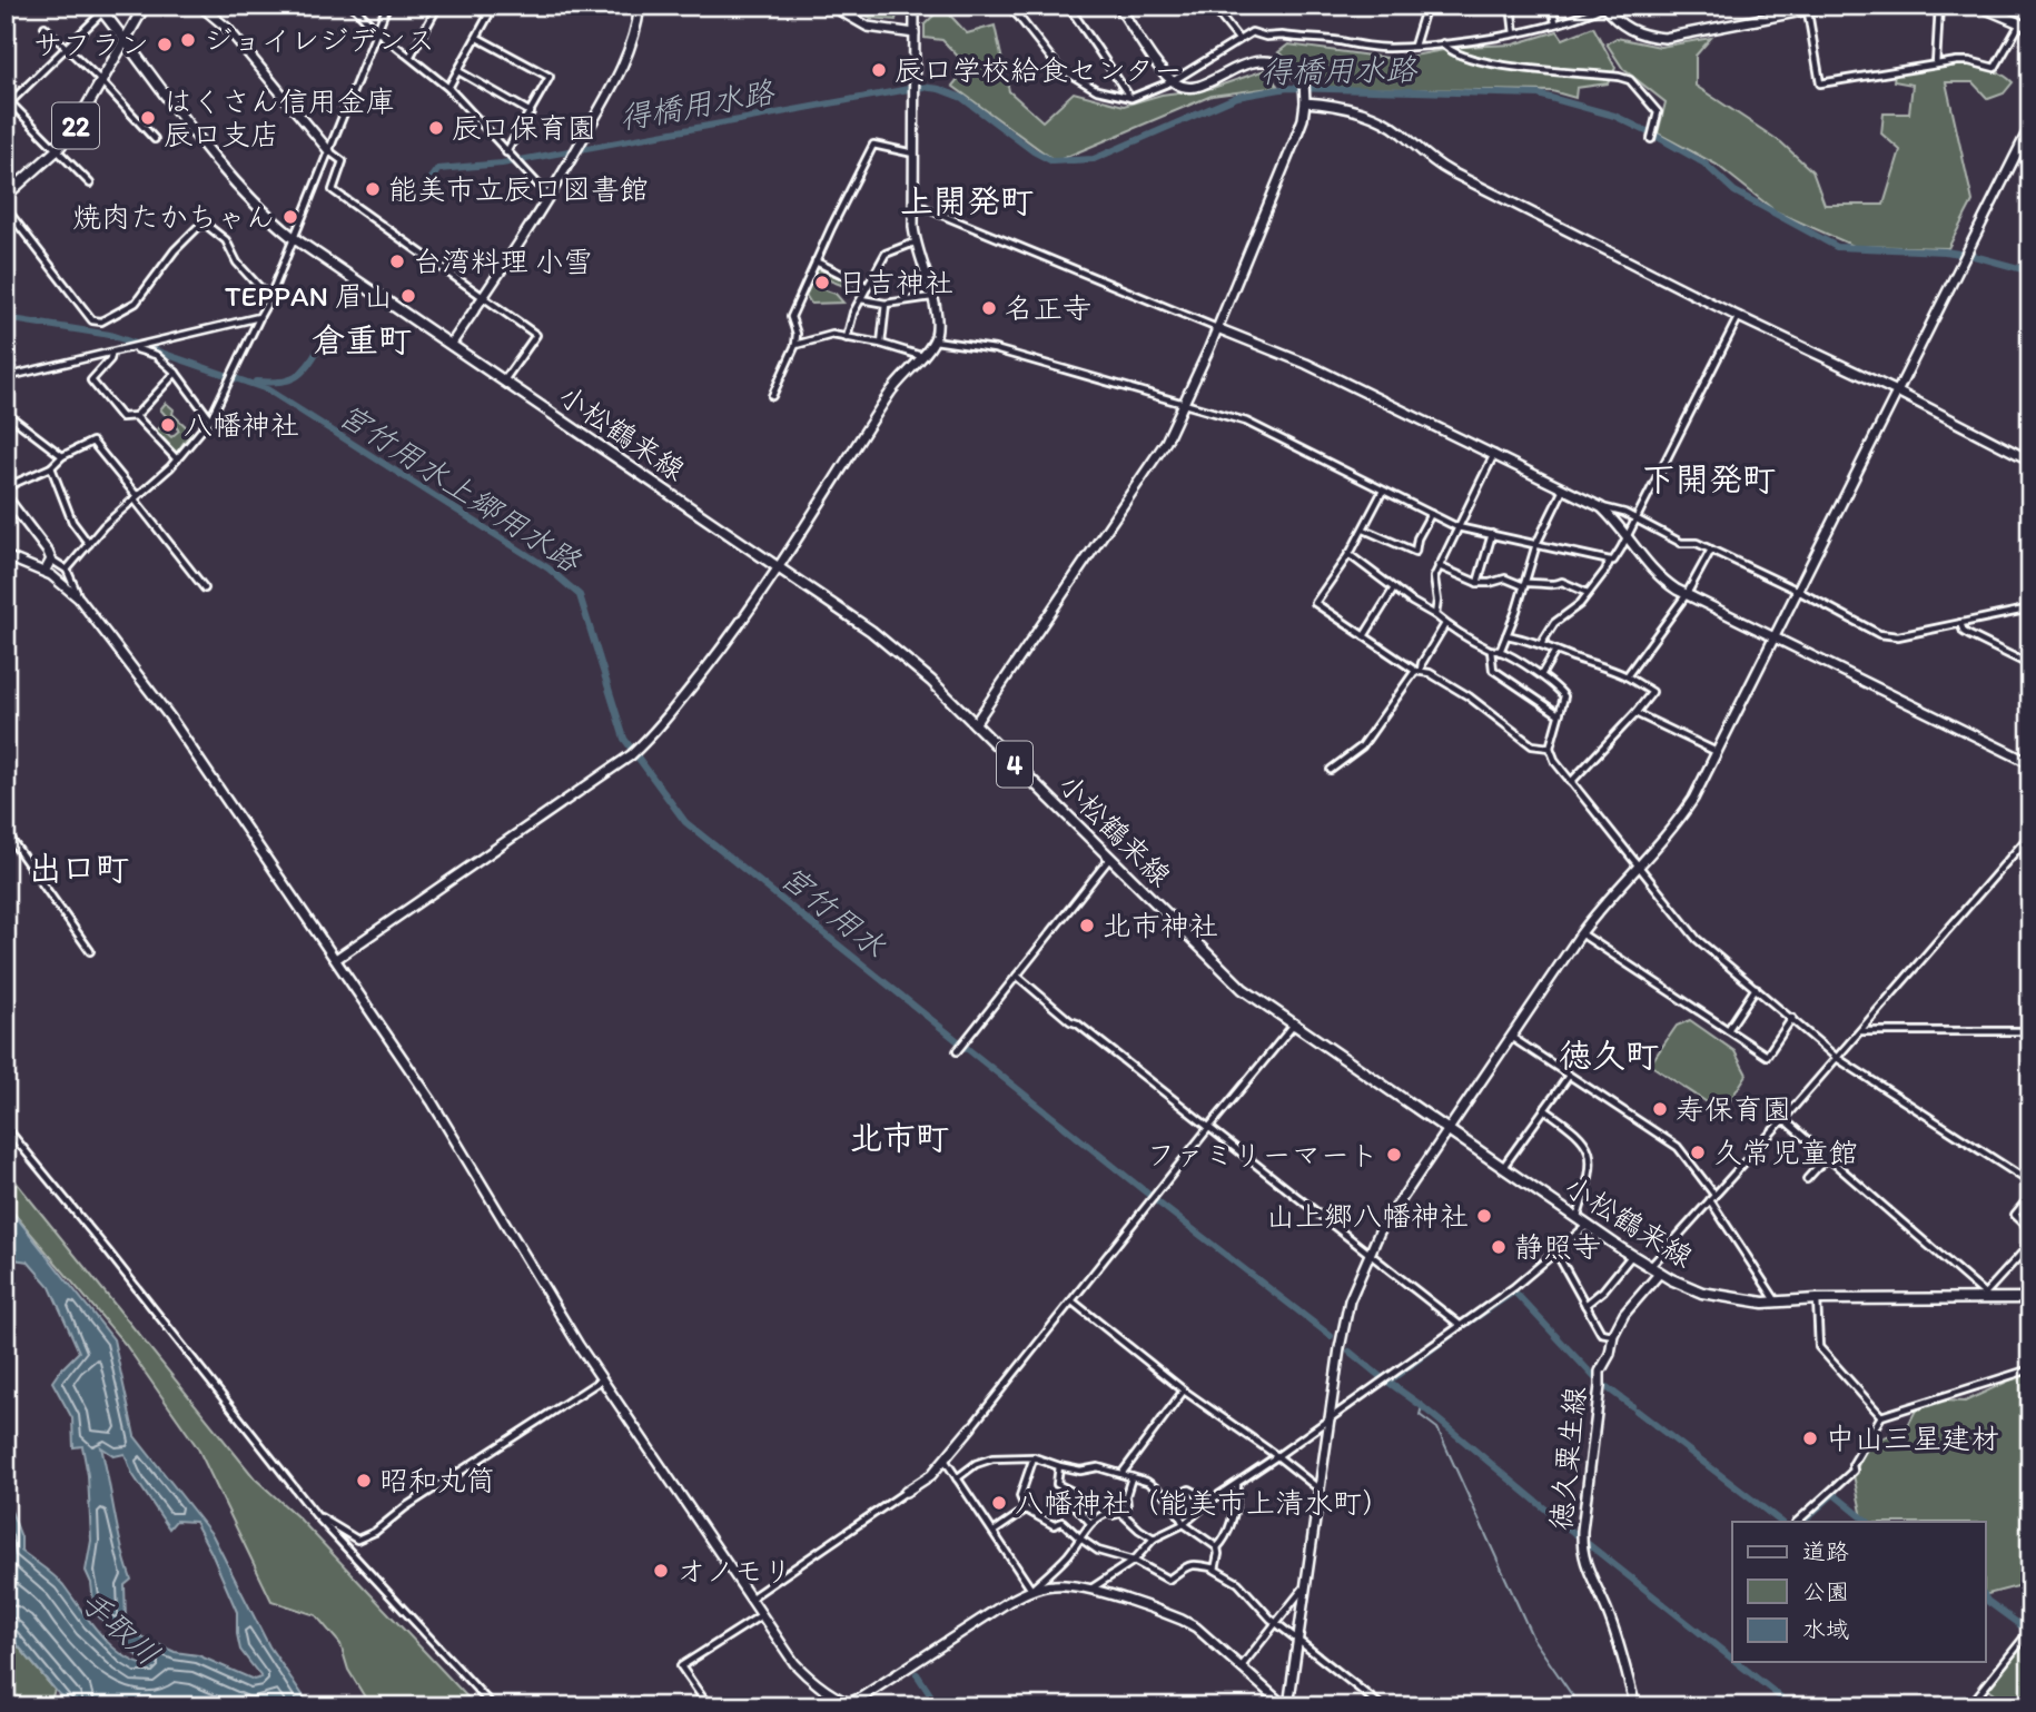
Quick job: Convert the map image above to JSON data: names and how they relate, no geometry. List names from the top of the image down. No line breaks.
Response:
{"streets":{"main road":["22","小松鶴来線","4"],"street":["徳久粟生線"]},"crossings":[["22","小松鶴来線"],["小松鶴来線","徳久粟生線"]],"districts":["上開発町","倉重町","下開発町","出口町","徳久町","北市町"],"water":["得橋用水路","宮竹用水上郷用水路","宮竹用水","手取川"],"places":["ジョイレジデンス","サフラン","辰口学校給食センター","はくさん信用金庫 辰口支店","辰口保育園","能美市立辰口図書館","焼肉たかちゃん","台湾料理 小雪","日吉神社","TEPPAN 眉山","名正寺","八幡神社","北市神社","寿保育園","久常児童館","ファミリーマート","山上郷八幡神社","静照寺","中山三星建材","昭和丸筒","八幡神社（能美市上清水町）","オノモリ"],"legend":["道路","公園","水域"]}
